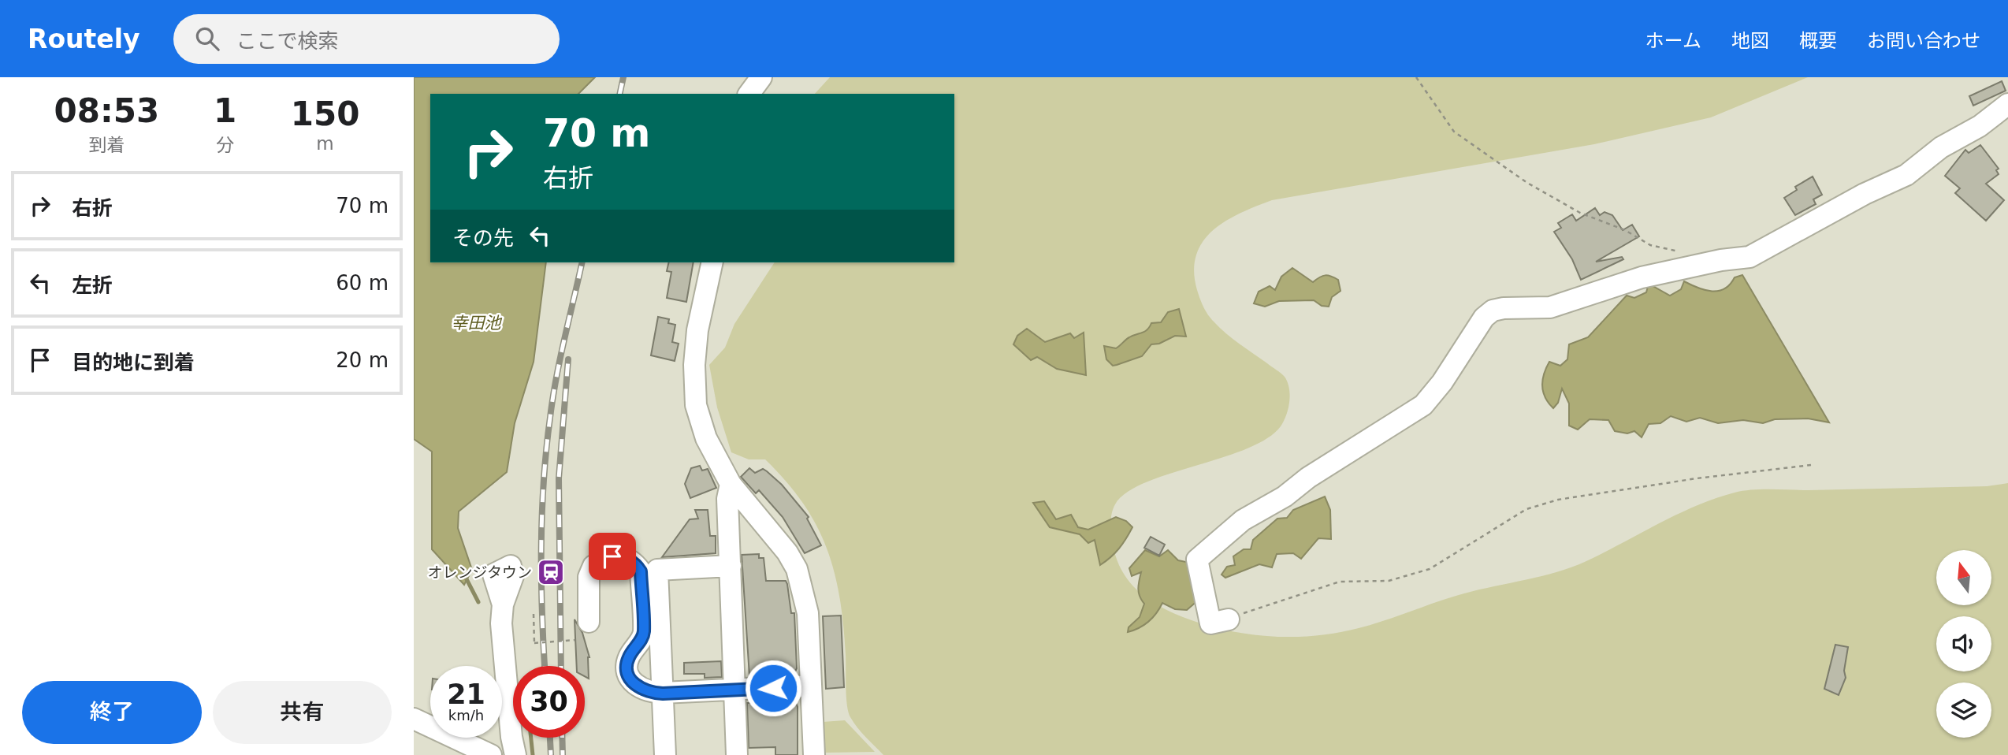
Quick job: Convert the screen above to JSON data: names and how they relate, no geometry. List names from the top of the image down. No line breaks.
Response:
{"water":["幸田池"],"places":{"station":["オレンジタウン"]},"north":"top","page":{"header":"Routely","search":"ここで検索","nav":["ホーム","地図","概要","お問い合わせ"],"eta":["08:53","到着","1","分","150","m"],"turn":["70 m","右折"],"list":[{"name":"右折","value":"70 m"},{"name":"左折","value":"60 m"},{"name":"目的地に到着","value":"20 m"}],"then":"その先","speed":"21 km/h","limit":"30","buttons":["終了","共有"]}}
